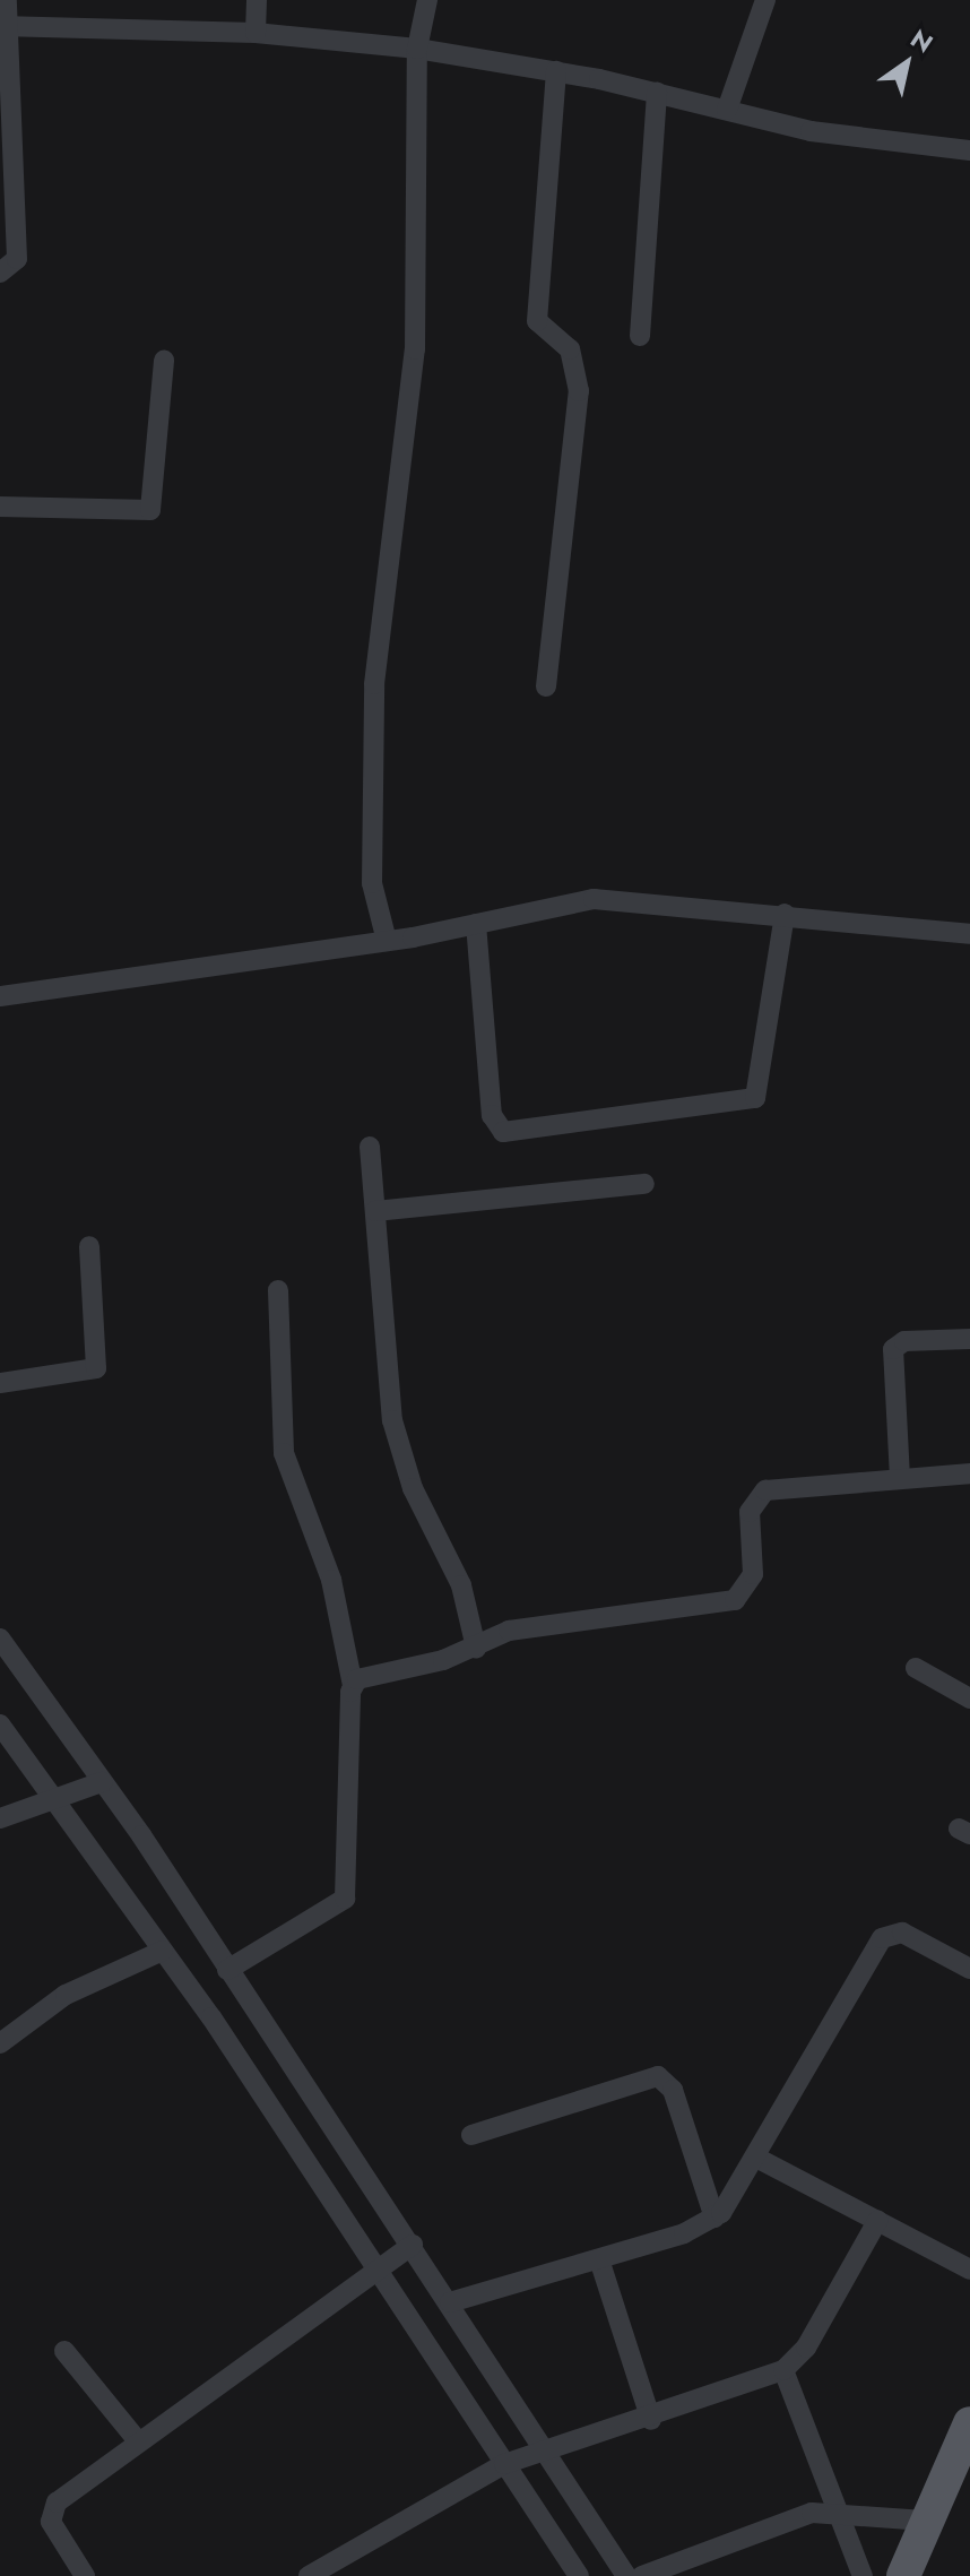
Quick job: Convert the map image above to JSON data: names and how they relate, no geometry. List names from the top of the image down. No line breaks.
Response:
{"north":"top right"}
